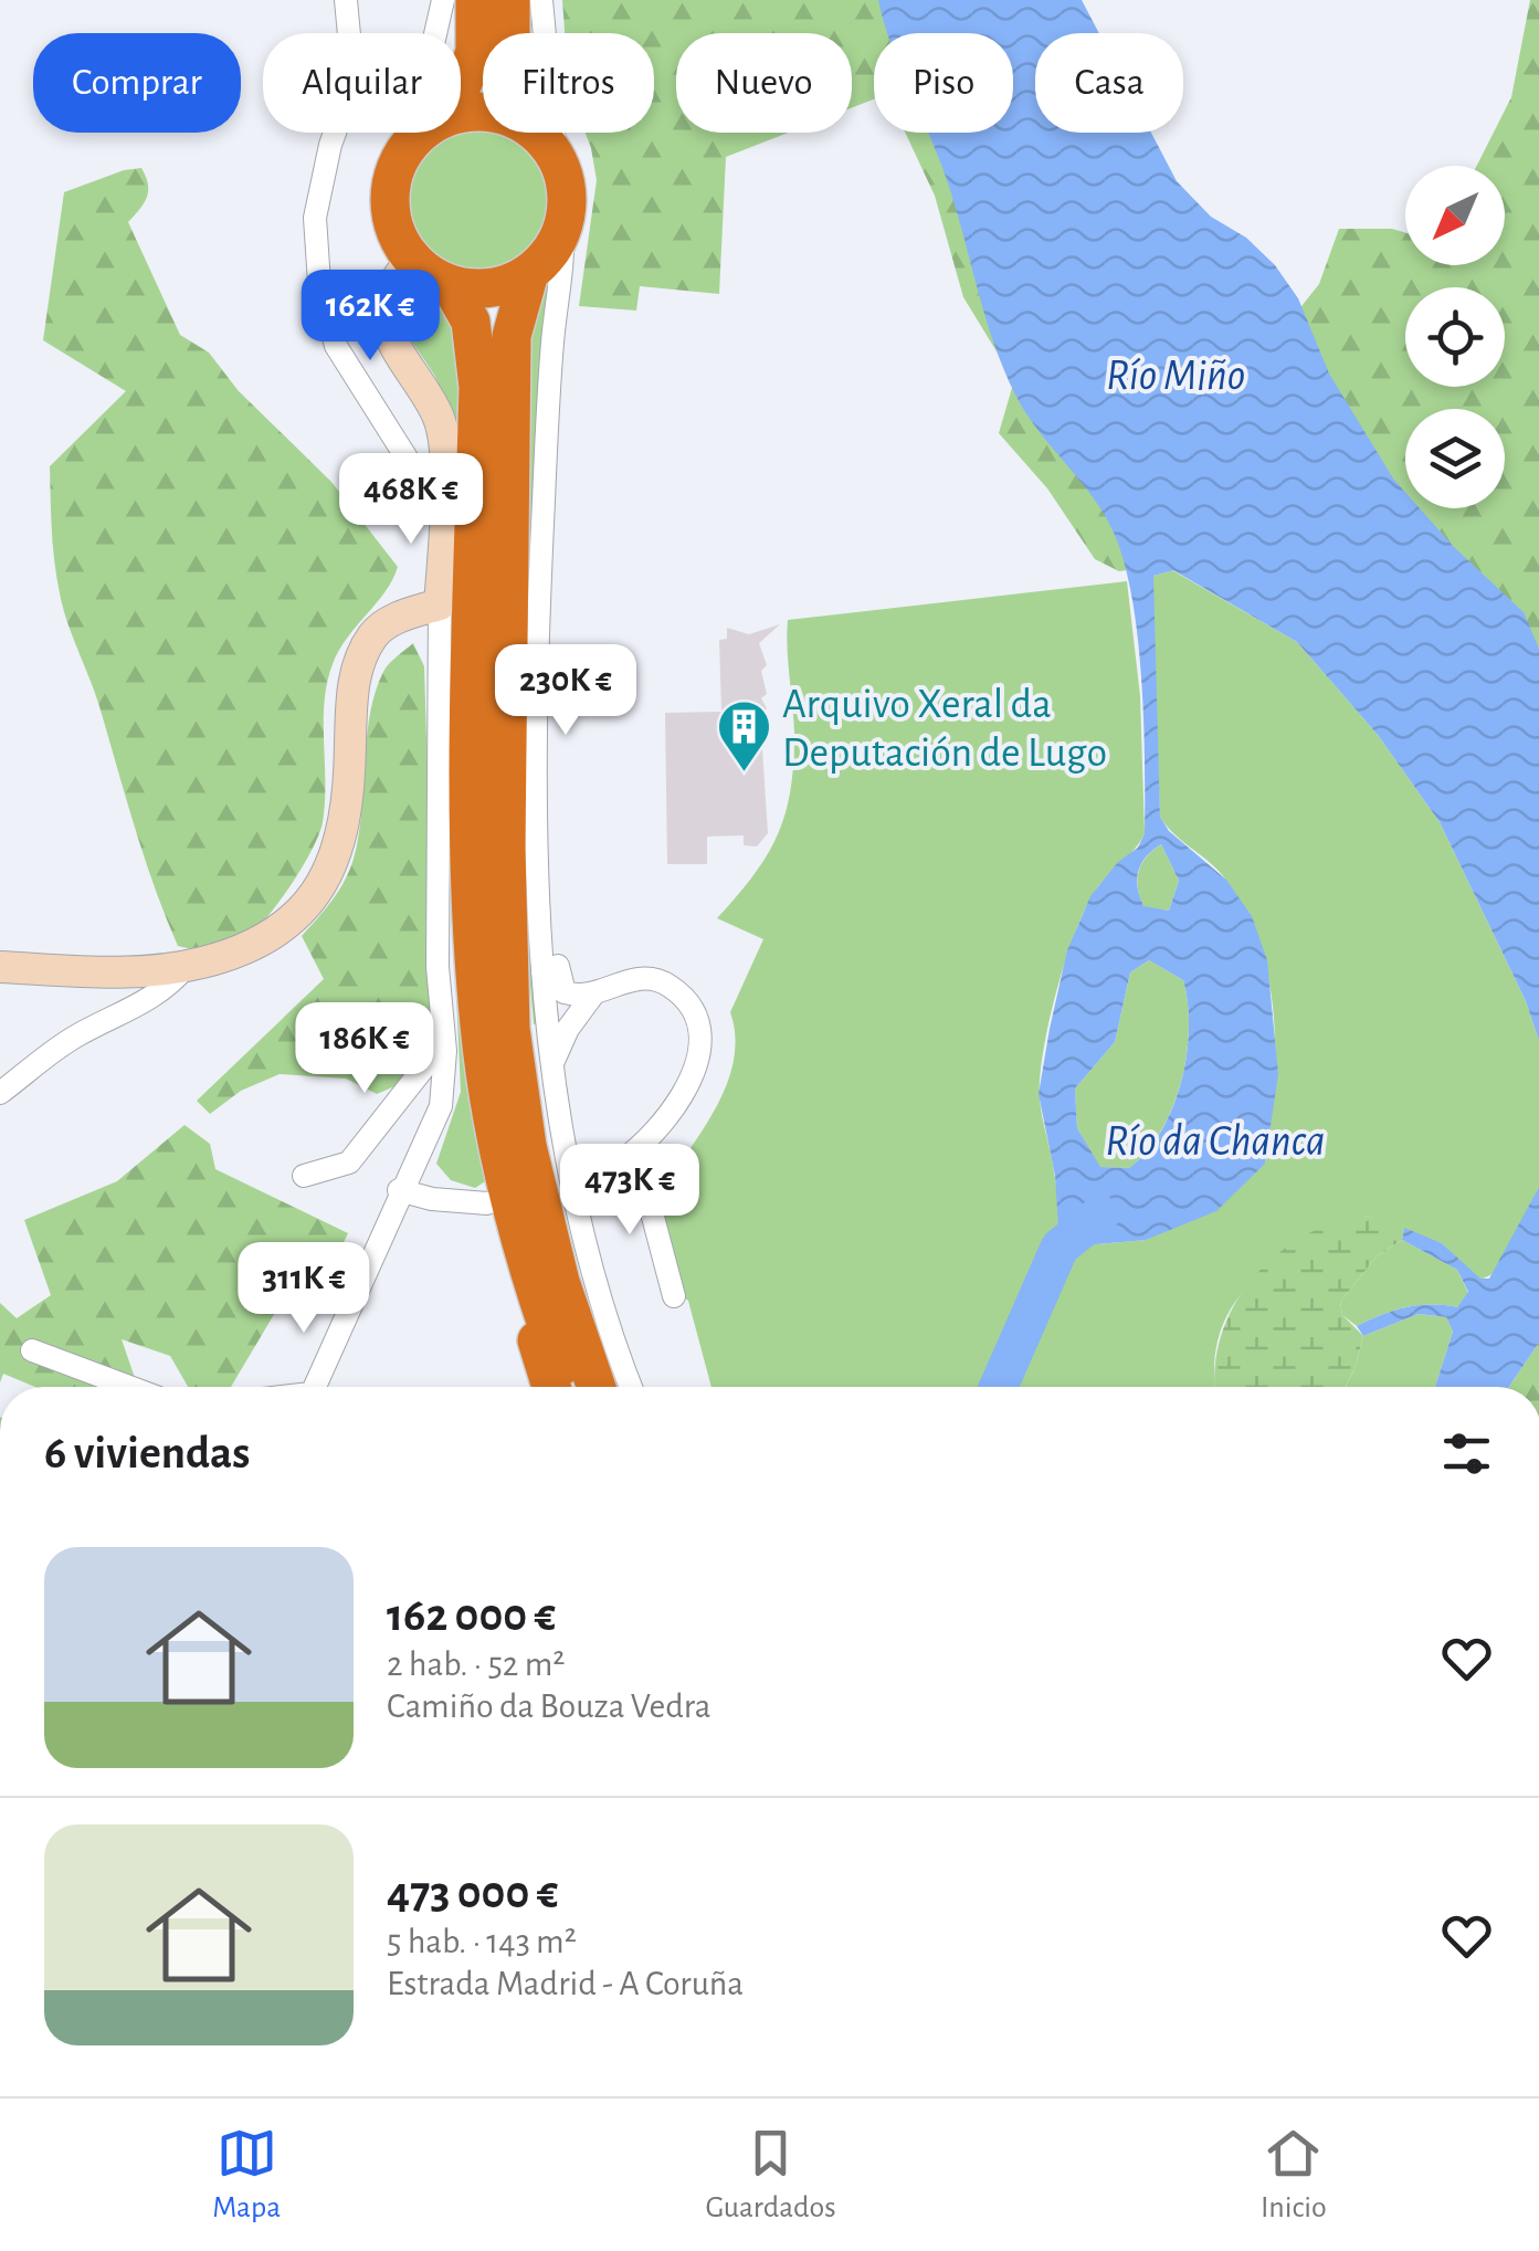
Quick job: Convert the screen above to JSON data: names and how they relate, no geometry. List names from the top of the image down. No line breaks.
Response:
{"water":["Río Miño","Río da Chanca"],"places":{"building":["Arquivo Xeral da Deputación de Lugo"]},"north":"bottom left","page":{"chip":["Comprar","Alquilar","Filtros","Nuevo","Piso","Casa"],"price":["162K €","468K €","230K €","186K €","473K €","311K €"],"heading":"6 viviendas","list":[{"name":"162 000 €","note":"2 hab. · 52 m² · Camiño da Bouza Vedra"},{"name":"473 000 €","note":"5 hab. · 143 m² · Estrada Madrid - A Coruña"}],"tabs":["Mapa","Guardados","Inicio"]}}
